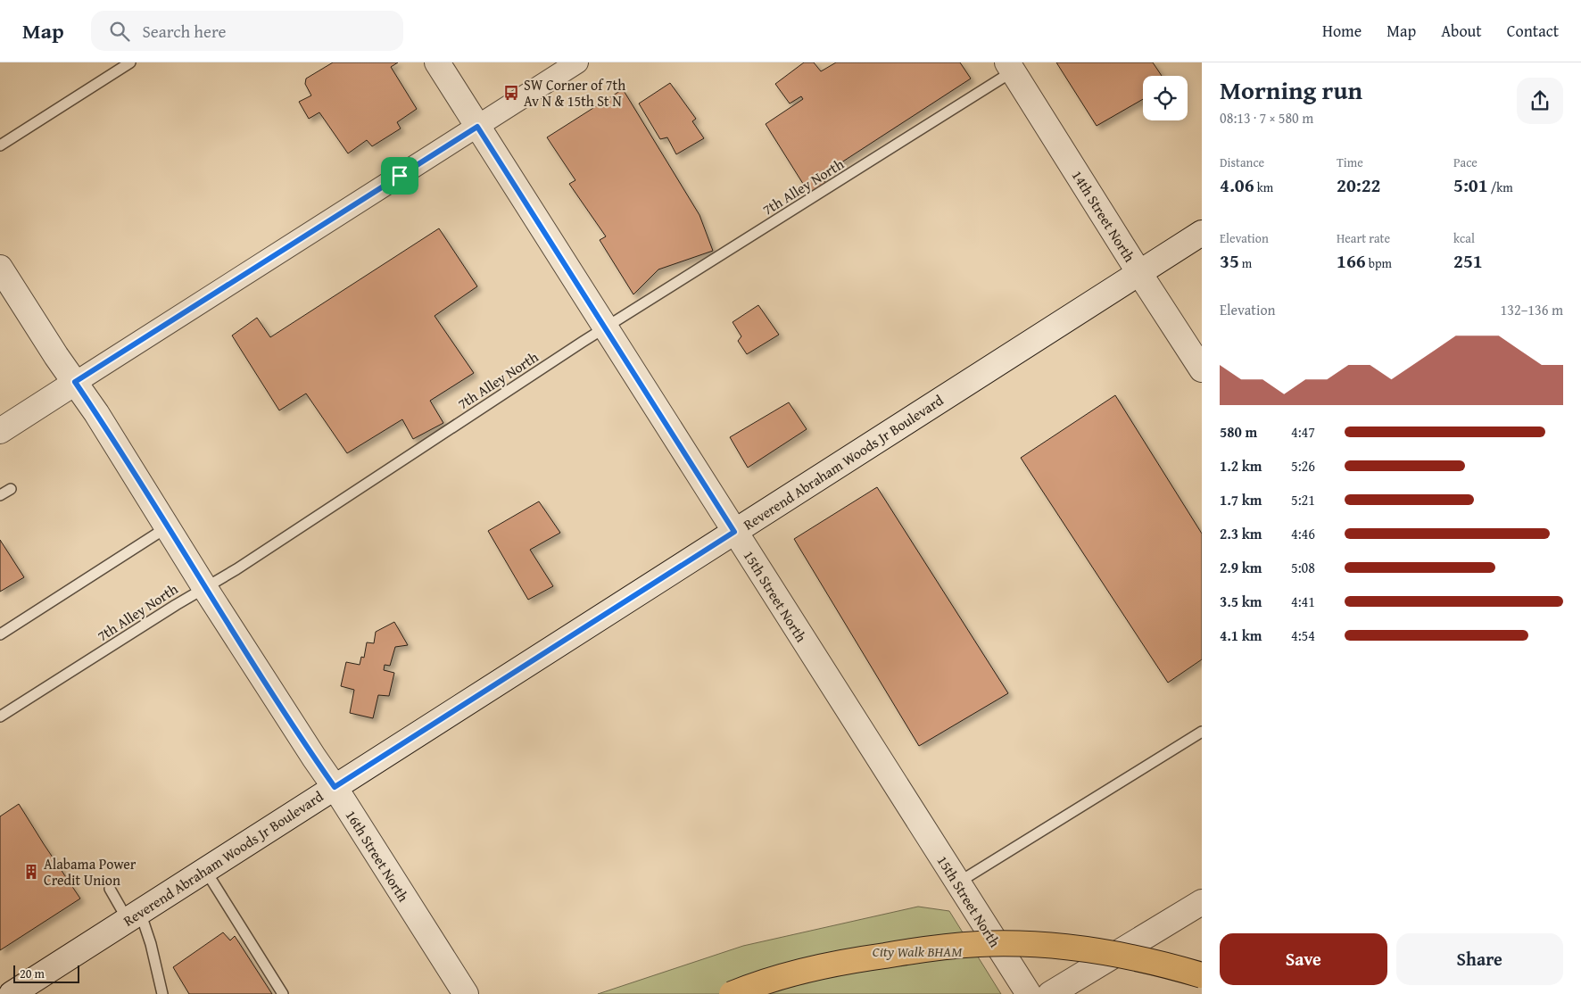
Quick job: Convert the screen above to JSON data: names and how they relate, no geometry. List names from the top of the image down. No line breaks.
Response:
{"streets":{"street":["14th Street North","Reverend Abraham Woods Jr Boulevard","15th Street North","16th Street North"],"lane":["7th Alley North"]},"crossings":[["7th Alley North","14th Street North"],["7th Alley North","15th Street North"],["7th Alley North","16th Street North"],["14th Street North","Reverend Abraham Woods Jr Boulevard"],["Reverend Abraham Woods Jr Boulevard","15th Street North"],["Reverend Abraham Woods Jr Boulevard","16th Street North"]],"parks":["City Walk BHAM"],"places":{"bus stop":["SW Corner of 7th Av N & 15th St N"],"building":["Alabama Power Credit Union"]},"scale_bar":"20 m","page":{"header":"Map","search":"Search here","nav":["Home","Map","About","Contact"],"heading":["Morning run","08:13 · 7 × 580 m"],"stats":[["Distance","4.06 km"],["Time","20:22"],["Pace","5:01 /km"],["Elevation","35 m"],["Heart rate","166 bpm"],["kcal","251"]],"chart":["Elevation","132–136 m"],"list":[{"name":"580 m","note":"4:47"},{"name":"1.2 km","note":"5:26"},{"name":"1.7 km","note":"5:21"},{"name":"2.3 km","note":"4:46"},{"name":"2.9 km","note":"5:08"},{"name":"3.5 km","note":"4:41"},{"name":"4.1 km","note":"4:54"}],"buttons":["Save","Share"],"scale":"20 m"}}
